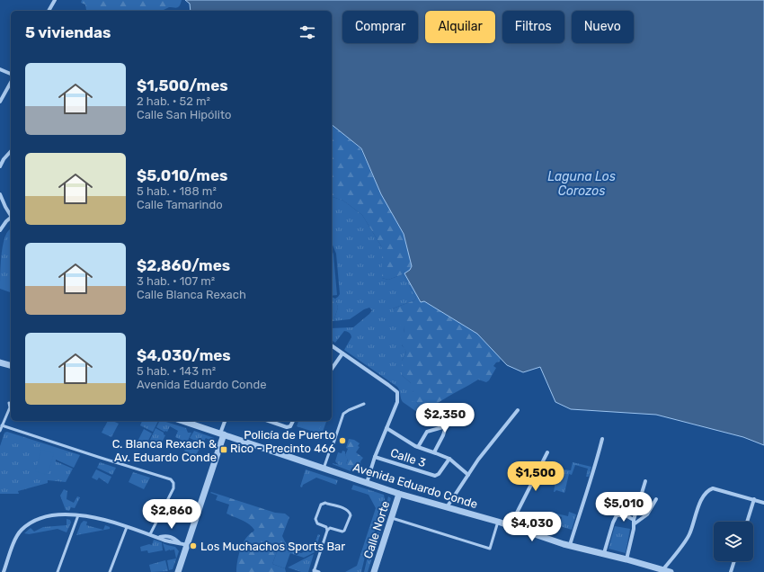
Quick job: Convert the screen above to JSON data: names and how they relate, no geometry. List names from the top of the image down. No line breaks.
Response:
{"streets":{"street":["Calle 3","Avenida Eduardo Conde","Calle Norte"]},"crossings":[["Avenida Eduardo Conde","Calle Norte"]],"water":["Laguna Los Corozos"],"places":{"other":["Policía de Puerto Rico - Precinto 466","Los Muchachos Sports Bar"],"transit":["C. Blanca Rexach & Av. Eduardo Conde"]},"page":{"chip":["Comprar","Alquilar","Filtros","Nuevo"],"heading":"5 viviendas","list":[{"name":"$1,500/mes","note":"2 hab. · 52 m² · Calle San Hipólito"},{"name":"$5,010/mes","note":"5 hab. · 188 m² · Calle Tamarindo"},{"name":"$2,860/mes","note":"3 hab. · 107 m² · Calle Blanca Rexach"},{"name":"$4,030/mes","note":"5 hab. · 143 m² · Avenida Eduardo Conde"}],"price":["$2,350","$1,500","$5,010","$2,860","$4,030"]}}
